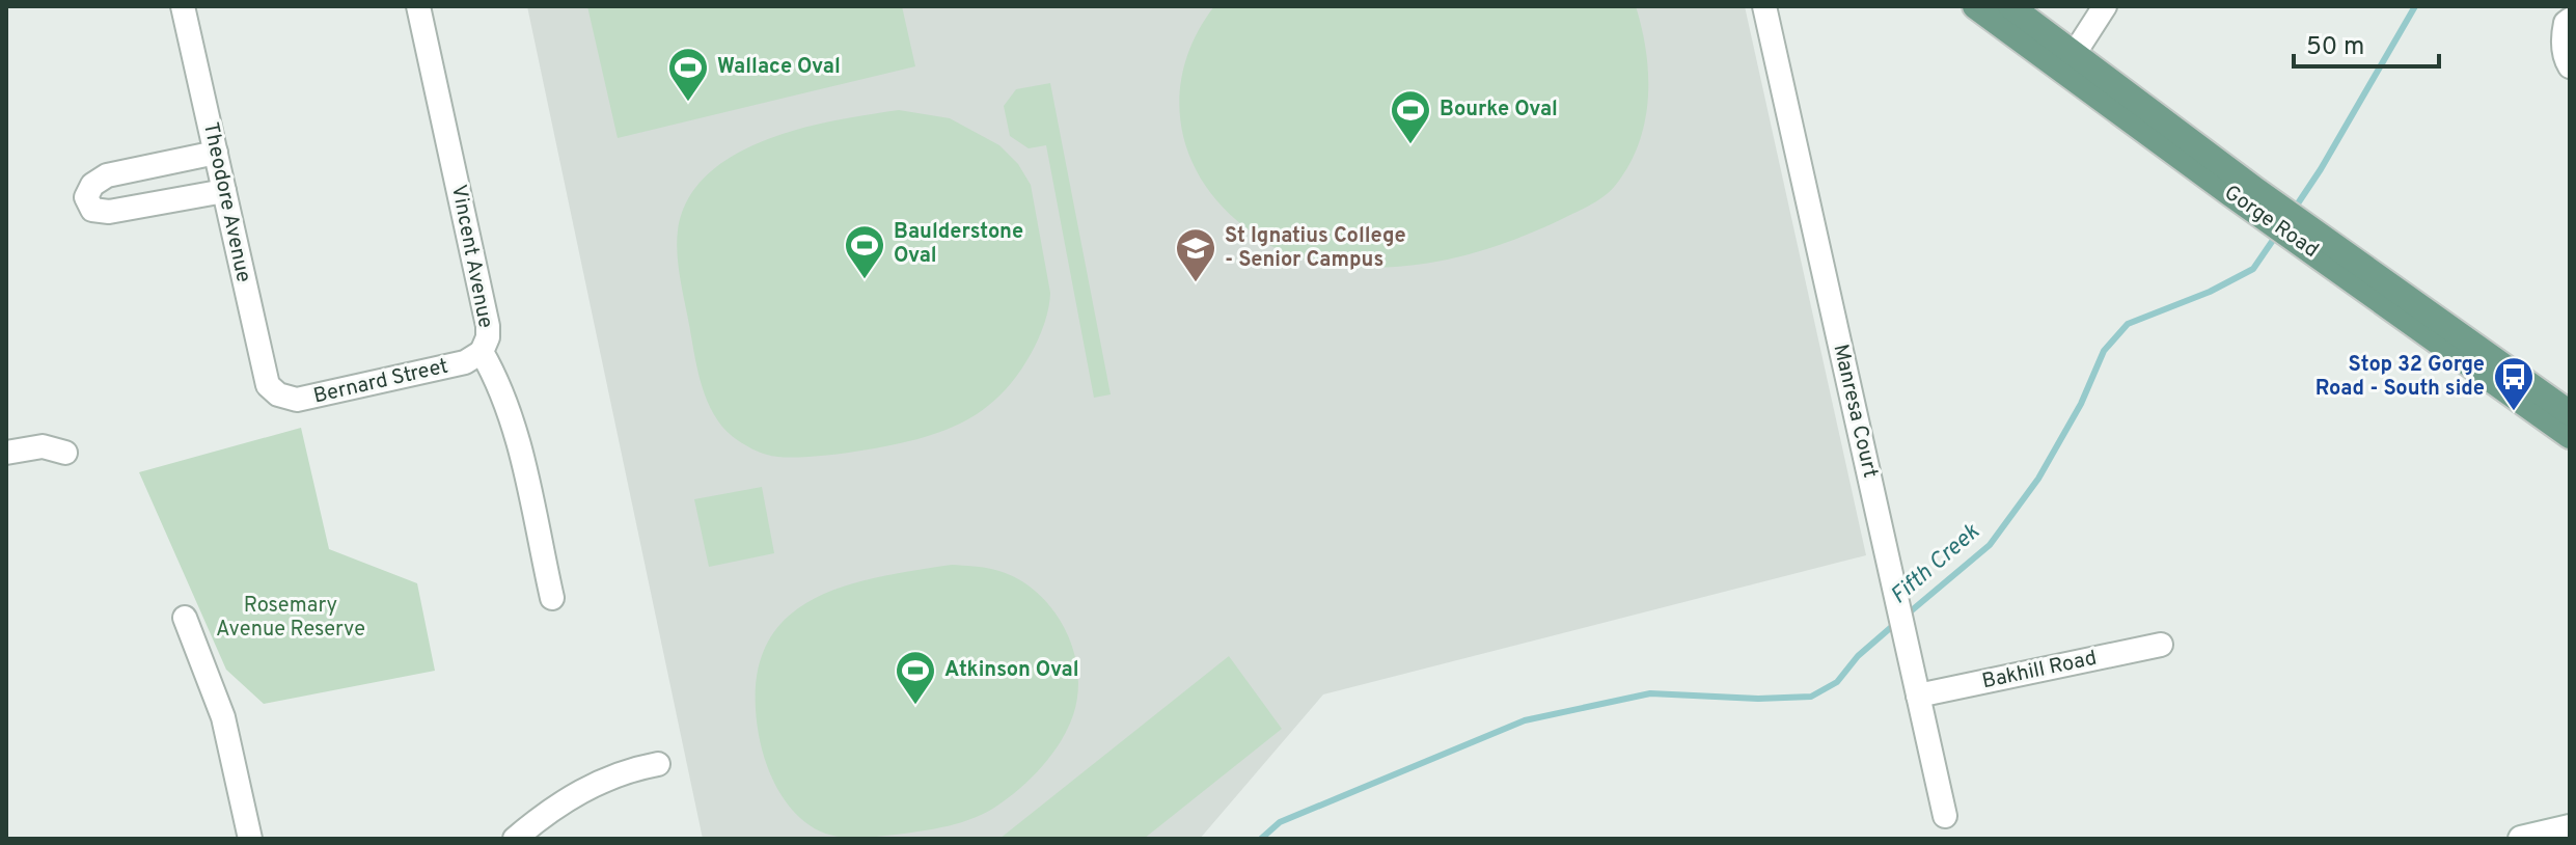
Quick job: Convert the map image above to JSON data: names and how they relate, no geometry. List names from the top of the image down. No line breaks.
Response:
{"streets":{"main road":["Gorge Road"],"street":["Theodore Avenue","Vincent Avenue","Bernard Street","Manresa Court","Bakhill Road"]},"crossings":[["Theodore Avenue","Bernard Street"],["Vincent Avenue","Bernard Street"],["Manresa Court","Bakhill Road"]],"water":["Fifth Creek"],"parks":["Rosemary Avenue Reserve"],"places":{"sports":["Wallace Oval","Bourke Oval","Baulderstone Oval","Atkinson Oval"],"school or university":["St Ignatius College - Senior Campus"],"bus stop":["Stop 32 Gorge Road - South side"]},"scale_bar":"50 m"}
